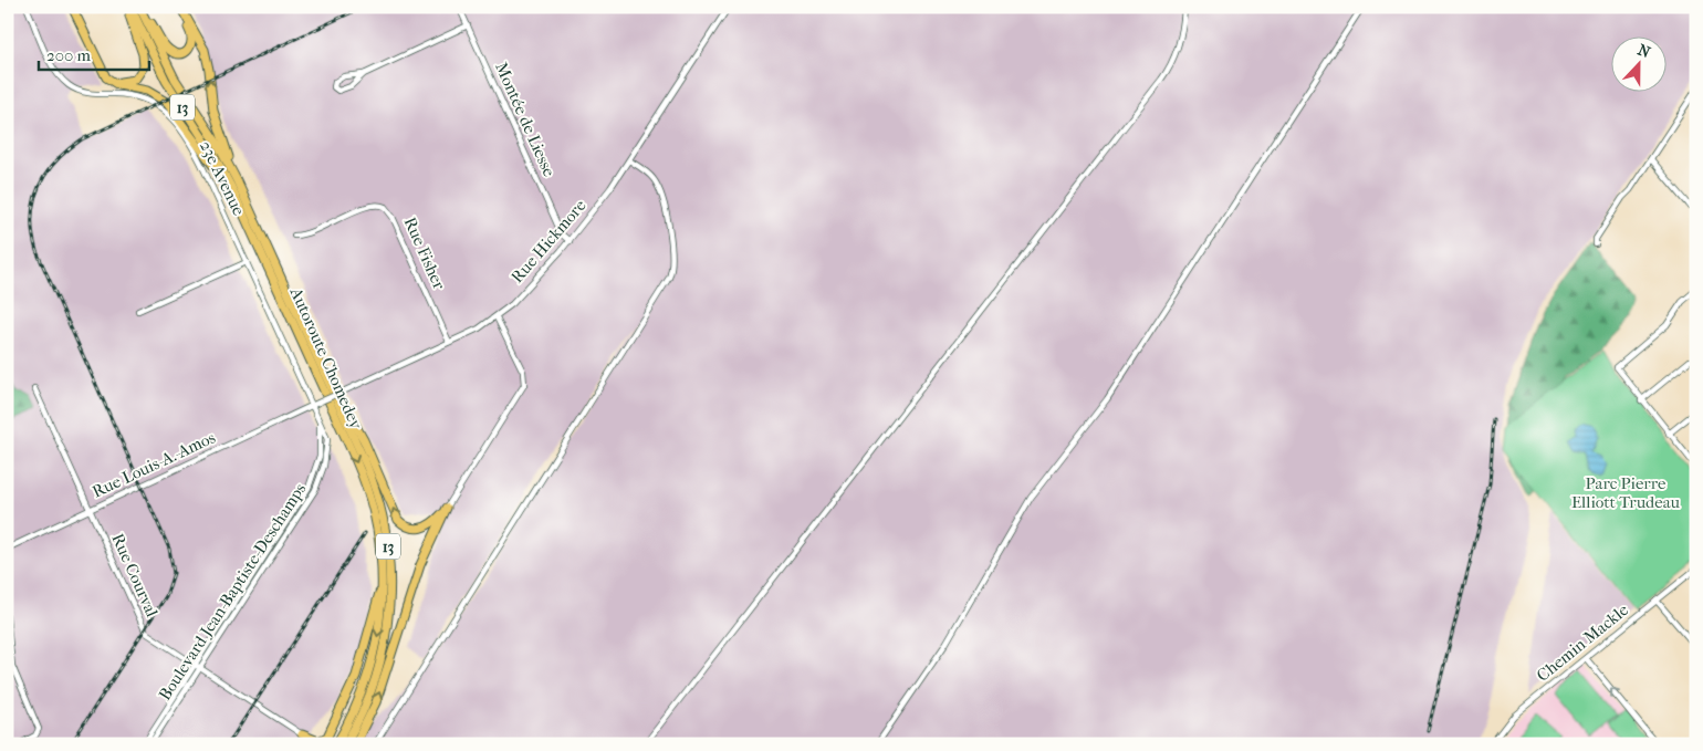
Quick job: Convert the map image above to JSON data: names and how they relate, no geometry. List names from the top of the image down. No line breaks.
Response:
{"streets":{"highway":["13","Autoroute Chomedey"],"street":["Montée de Liesse","23e Avenue","Rue Hickmore","Rue Fisher","Rue Louis-A.-Amos","Rue Courval","Boulevard Jean-Baptiste-Deschamps","Chemin Mackle"]},"crossings":[["Montée de Liesse","Rue Hickmore"],["23e Avenue","Rue Hickmore"],["23e Avenue","Rue Louis-A.-Amos"],["23e Avenue","Boulevard Jean-Baptiste-Deschamps"],["Rue Hickmore","Rue Fisher"],["Rue Hickmore","Rue Louis-A.-Amos"],["Rue Hickmore","Boulevard Jean-Baptiste-Deschamps"],["Rue Louis-A.-Amos","Rue Courval"],["Rue Louis-A.-Amos","Boulevard Jean-Baptiste-Deschamps"],["Rue Courval","Boulevard Jean-Baptiste-Deschamps"]],"parks":["Parc Pierre Elliott Trudeau"],"scale_bar":"200 m","north":"top"}
